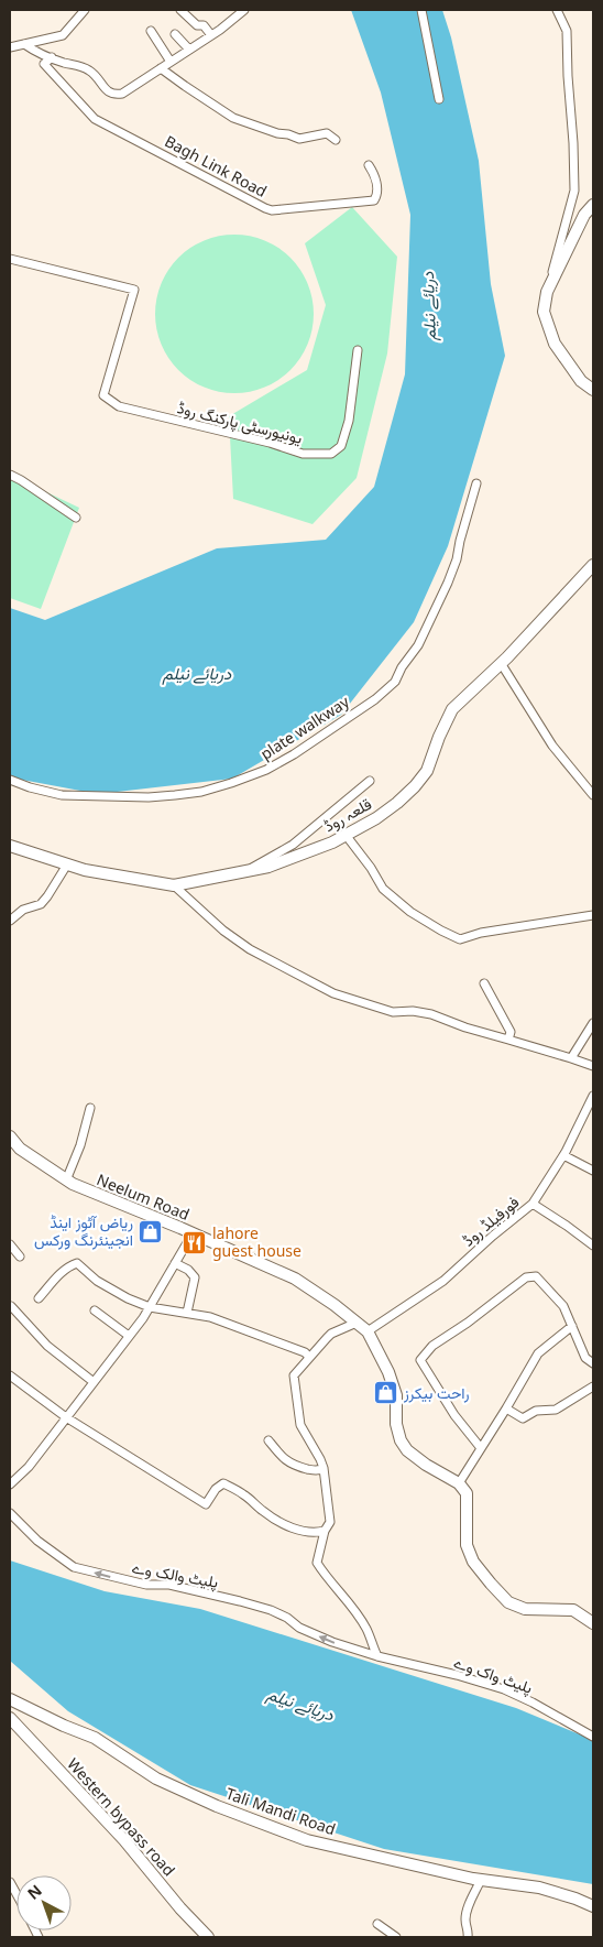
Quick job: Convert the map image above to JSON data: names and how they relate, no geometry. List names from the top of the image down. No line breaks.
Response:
{"streets":{"street":["Bagh Link Road","یونیورسٹی پارکنگ روڈ","plate walkway","قلعہ روڈ","Neelum Road","فورفیلڈ روڈ","پلیٹ والک وے","پلیٹ واک وے","Tali Mandi Road","Western bypass road"]},"crossings":[["Neelum Road","فورفیلڈ روڈ"],["پلیٹ والک وے","پلیٹ واک وے"]],"one_way":["پلیٹ والک وے"],"water":["دریائے نیلم"],"places":{"shop":["ریاض آٹوز اینڈ انجینئرنگ ورکس","راحت بیکرز"],"restaurant":["lahore guest house"]},"north":"top left"}
